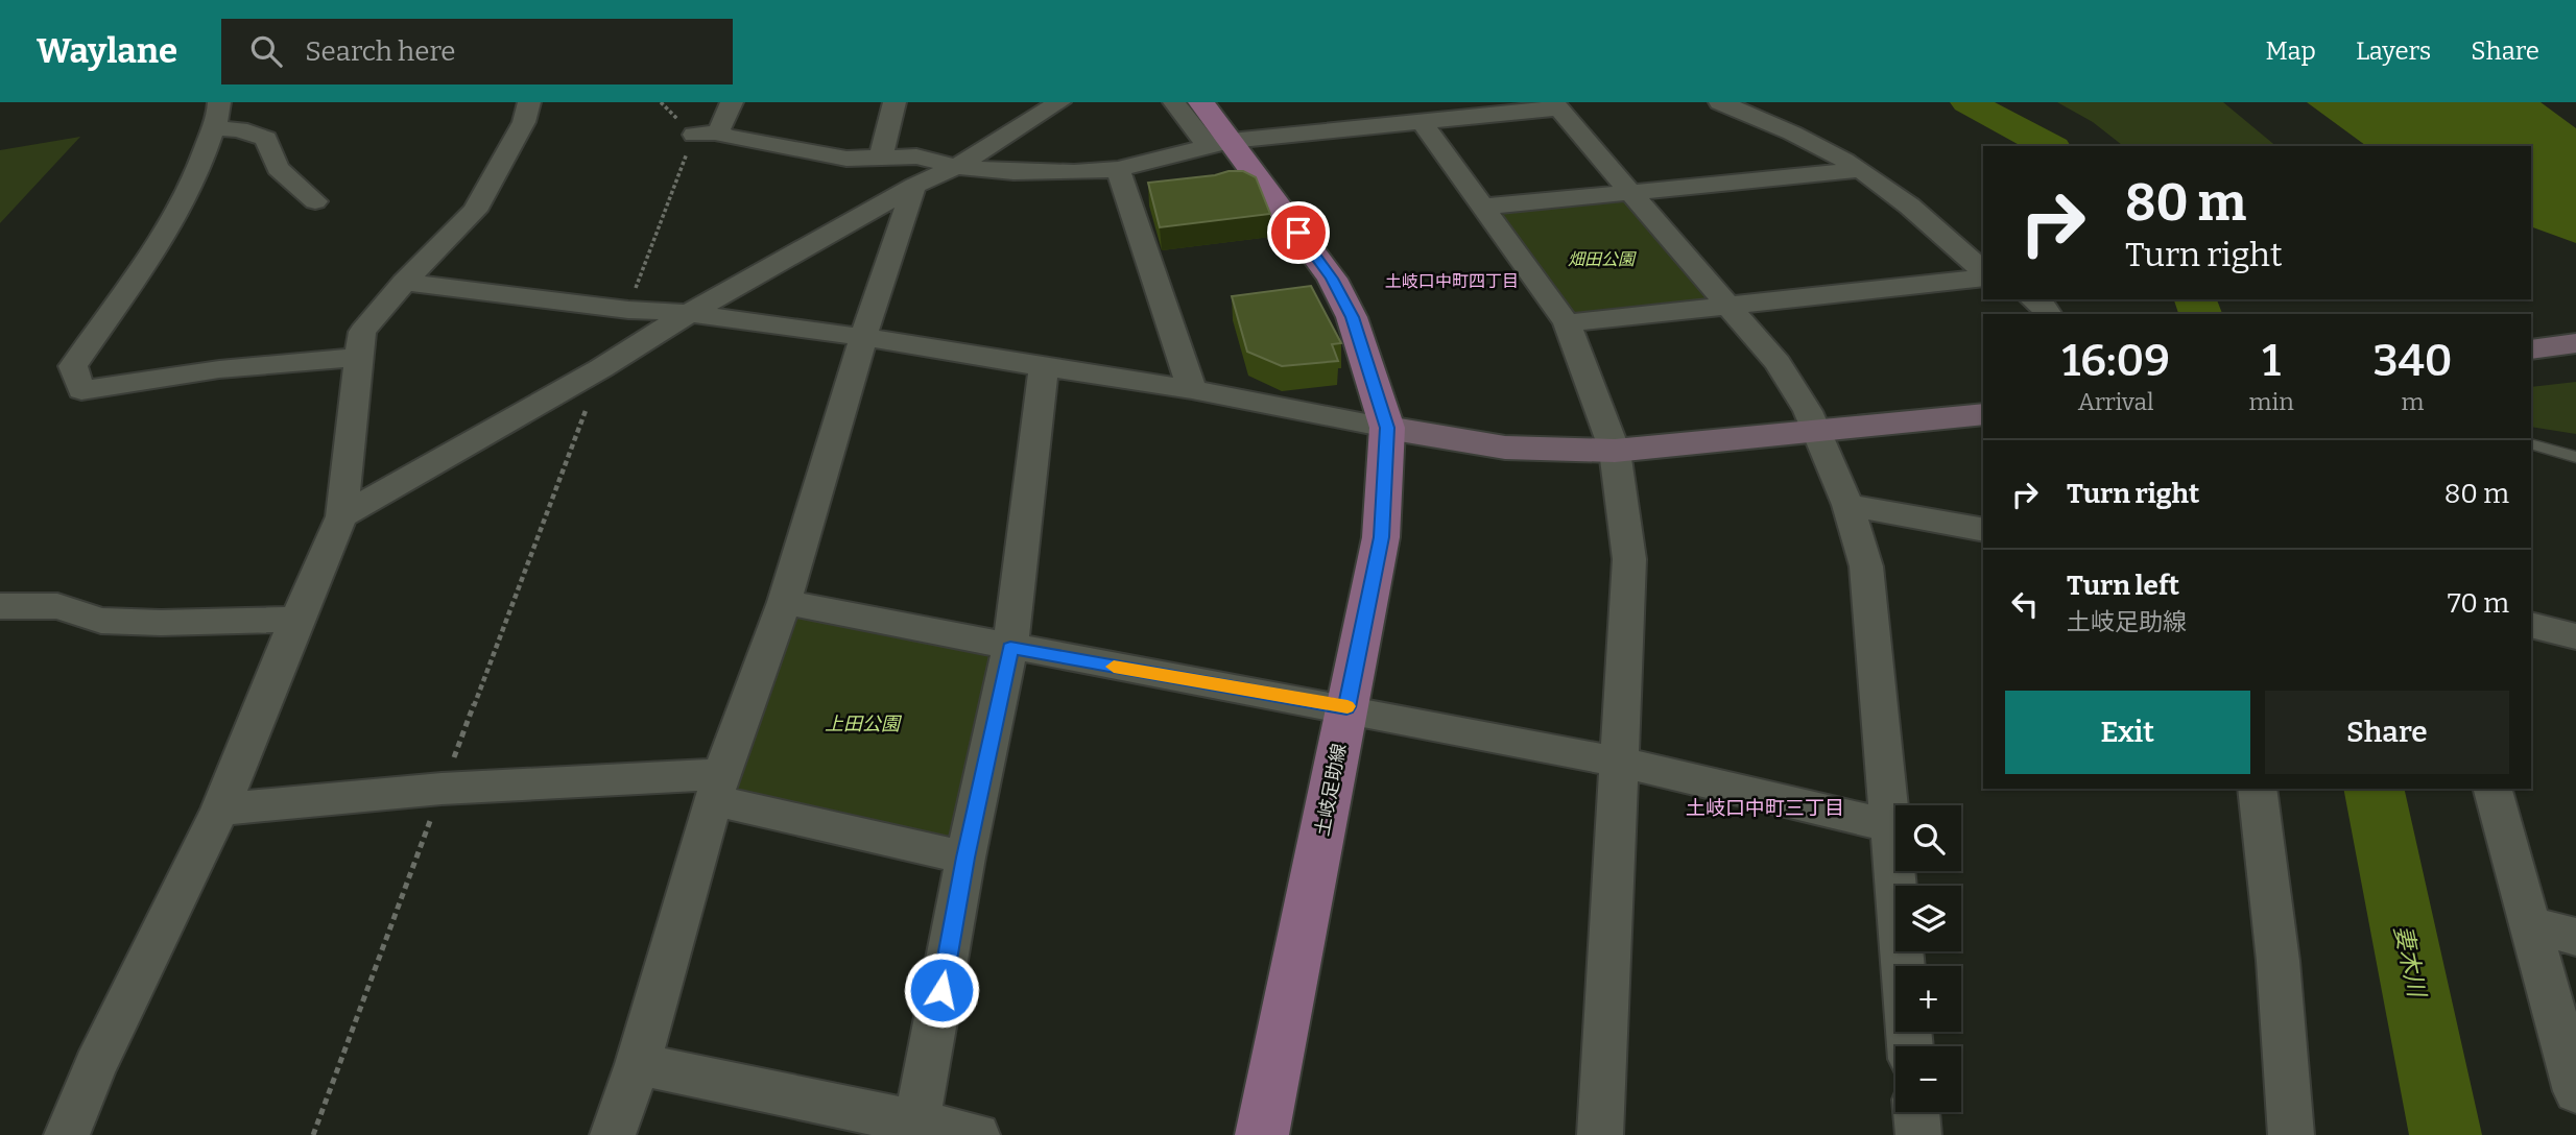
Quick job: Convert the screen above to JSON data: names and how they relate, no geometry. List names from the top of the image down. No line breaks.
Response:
{"streets":{"main road":["土岐足助線"]},"districts":["土岐口中町四丁目","土岐口中町三丁目"],"water":["妻木川"],"parks":["畑田公園","上田公園"],"page":{"header":"Waylane","search":"Search here","nav":["Map","Layers","Share"],"turn":["80 m","Turn right"],"eta":["16:09","Arrival","1","min","340","m"],"list":[{"name":"Turn right","value":"80 m"},{"name":"Turn left","note":"土岐足助線","value":"70 m"}],"buttons":["Exit","Share"],"map_buttons":["+","−"]}}
